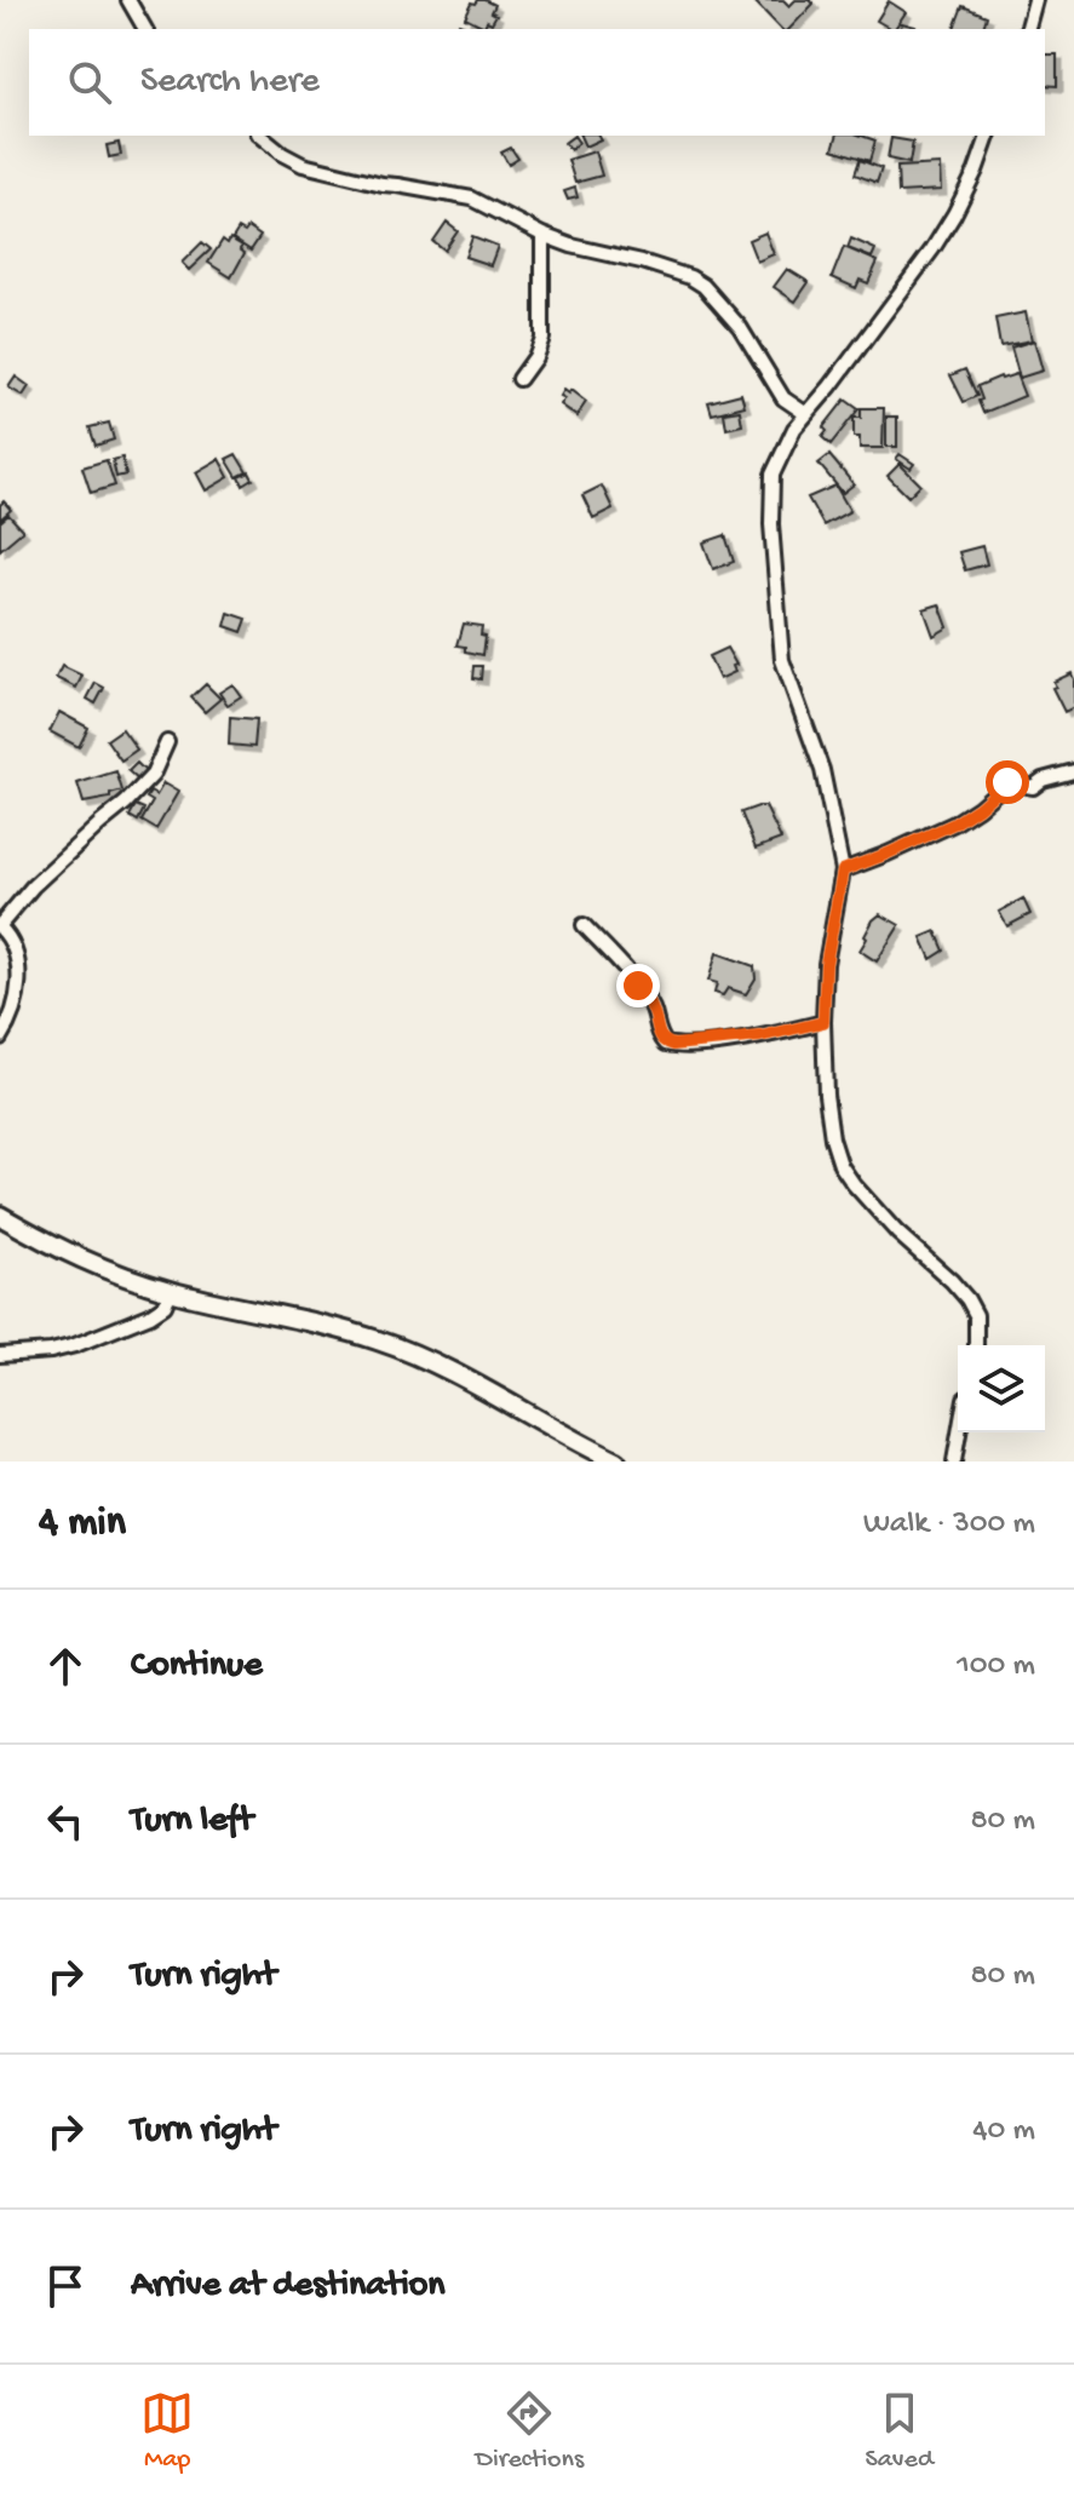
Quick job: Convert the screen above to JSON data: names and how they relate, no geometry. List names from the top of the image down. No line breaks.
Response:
{"page":{"search":"Search here","heading":["4 min","Walk · 300 m"],"list":[["Continue","100 m"],["Turn left","80 m"],["Turn right","80 m"],["Turn right","40 m"],"Arrive at destination"],"nav":["Map","Directions","Saved"]}}
